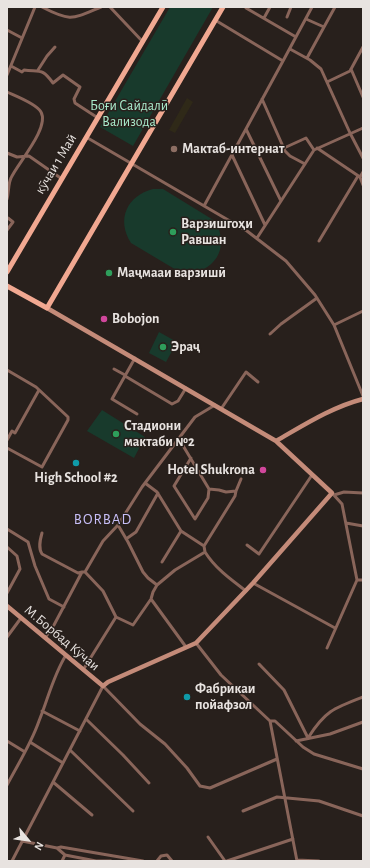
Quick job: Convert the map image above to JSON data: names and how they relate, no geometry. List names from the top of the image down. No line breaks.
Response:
{"streets":{"main road":["кӯчаи 1 Май"],"street":["М.Борбад Кӯчаи"]},"districts":["BORBAD"],"parks":["Боғи Сайдалӣ Вализода"],"places":["Мактаб-интернат","Варзишгоҳи Равшан","Маҷмааи варзишӣ","Bobojon","Эраҷ","Стадиони мактаби №2","High School #2","Hotel Shukrona","Фабрикаи пойафзол"],"north":"bottom right"}
